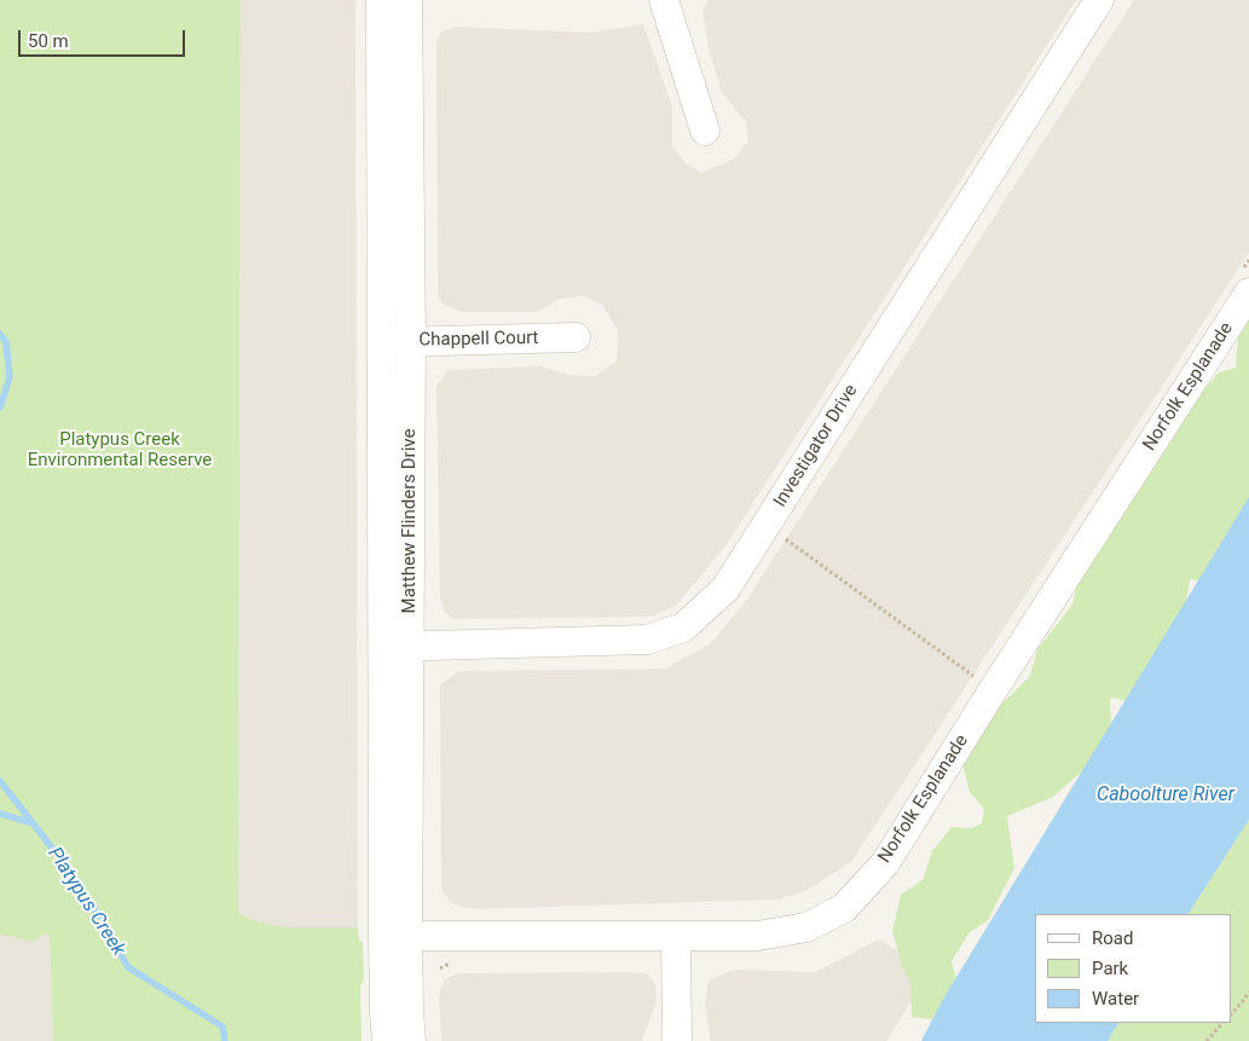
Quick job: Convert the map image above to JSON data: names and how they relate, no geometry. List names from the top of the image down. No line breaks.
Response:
{"streets":{"street":["Chappell Court","Norfolk Esplanade","Investigator Drive","Matthew Flinders Drive"]},"crossings":[["Chappell Court","Matthew Flinders Drive"],["Norfolk Esplanade","Matthew Flinders Drive"],["Investigator Drive","Matthew Flinders Drive"]],"water":["Caboolture River","Platypus Creek"],"parks":["Platypus Creek Environmental Reserve"],"legend":["Road","Park","Water"],"scale_bar":"50 m"}
